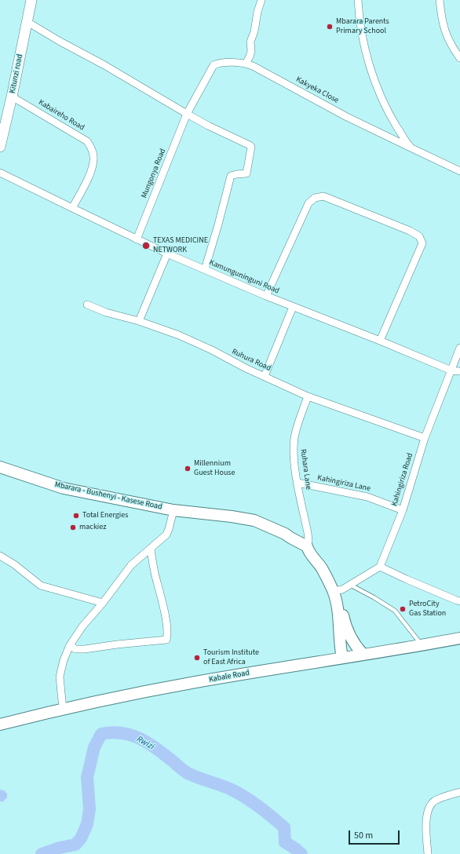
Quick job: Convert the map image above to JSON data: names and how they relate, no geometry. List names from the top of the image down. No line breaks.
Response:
{"streets":{"main road":["Mbarara - Bushenyi - Kasese Road","Kabale Road"],"street":["Kitunzi road","Kakyeka Close","Kabaireho Road","Mungonya Road","Kamunguninguni Road","Ruhura Road","Ruhara Lane","Kahingiriza Road","Kahingiriza Lane"]},"crossings":[["Kitunzi road","Kabaireho Road"],["Kakyeka Close","Mungonya Road"],["Kabaireho Road","Kamunguninguni Road"],["Mungonya Road","Kamunguninguni Road"],["Kamunguninguni Road","Kahingiriza Road"],["Ruhura Road","Ruhara Lane"],["Ruhura Road","Kahingiriza Road"],["Ruhara Lane","Kahingiriza Lane"],["Ruhara Lane","Mbarara - Bushenyi - Kasese Road"],["Kahingiriza Road","Kahingiriza Lane"],["Mbarara - Bushenyi - Kasese Road","Kabale Road"]],"water":["Rwizi"],"places":["Mbarara Parents Primary School","TEXAS MEDICINE NETWORK","Millennium Guest House","Total Energies","mackiez","PetroCity Gas Station","Tourism Institute of East Africa"],"scale_bar":"50 m"}
